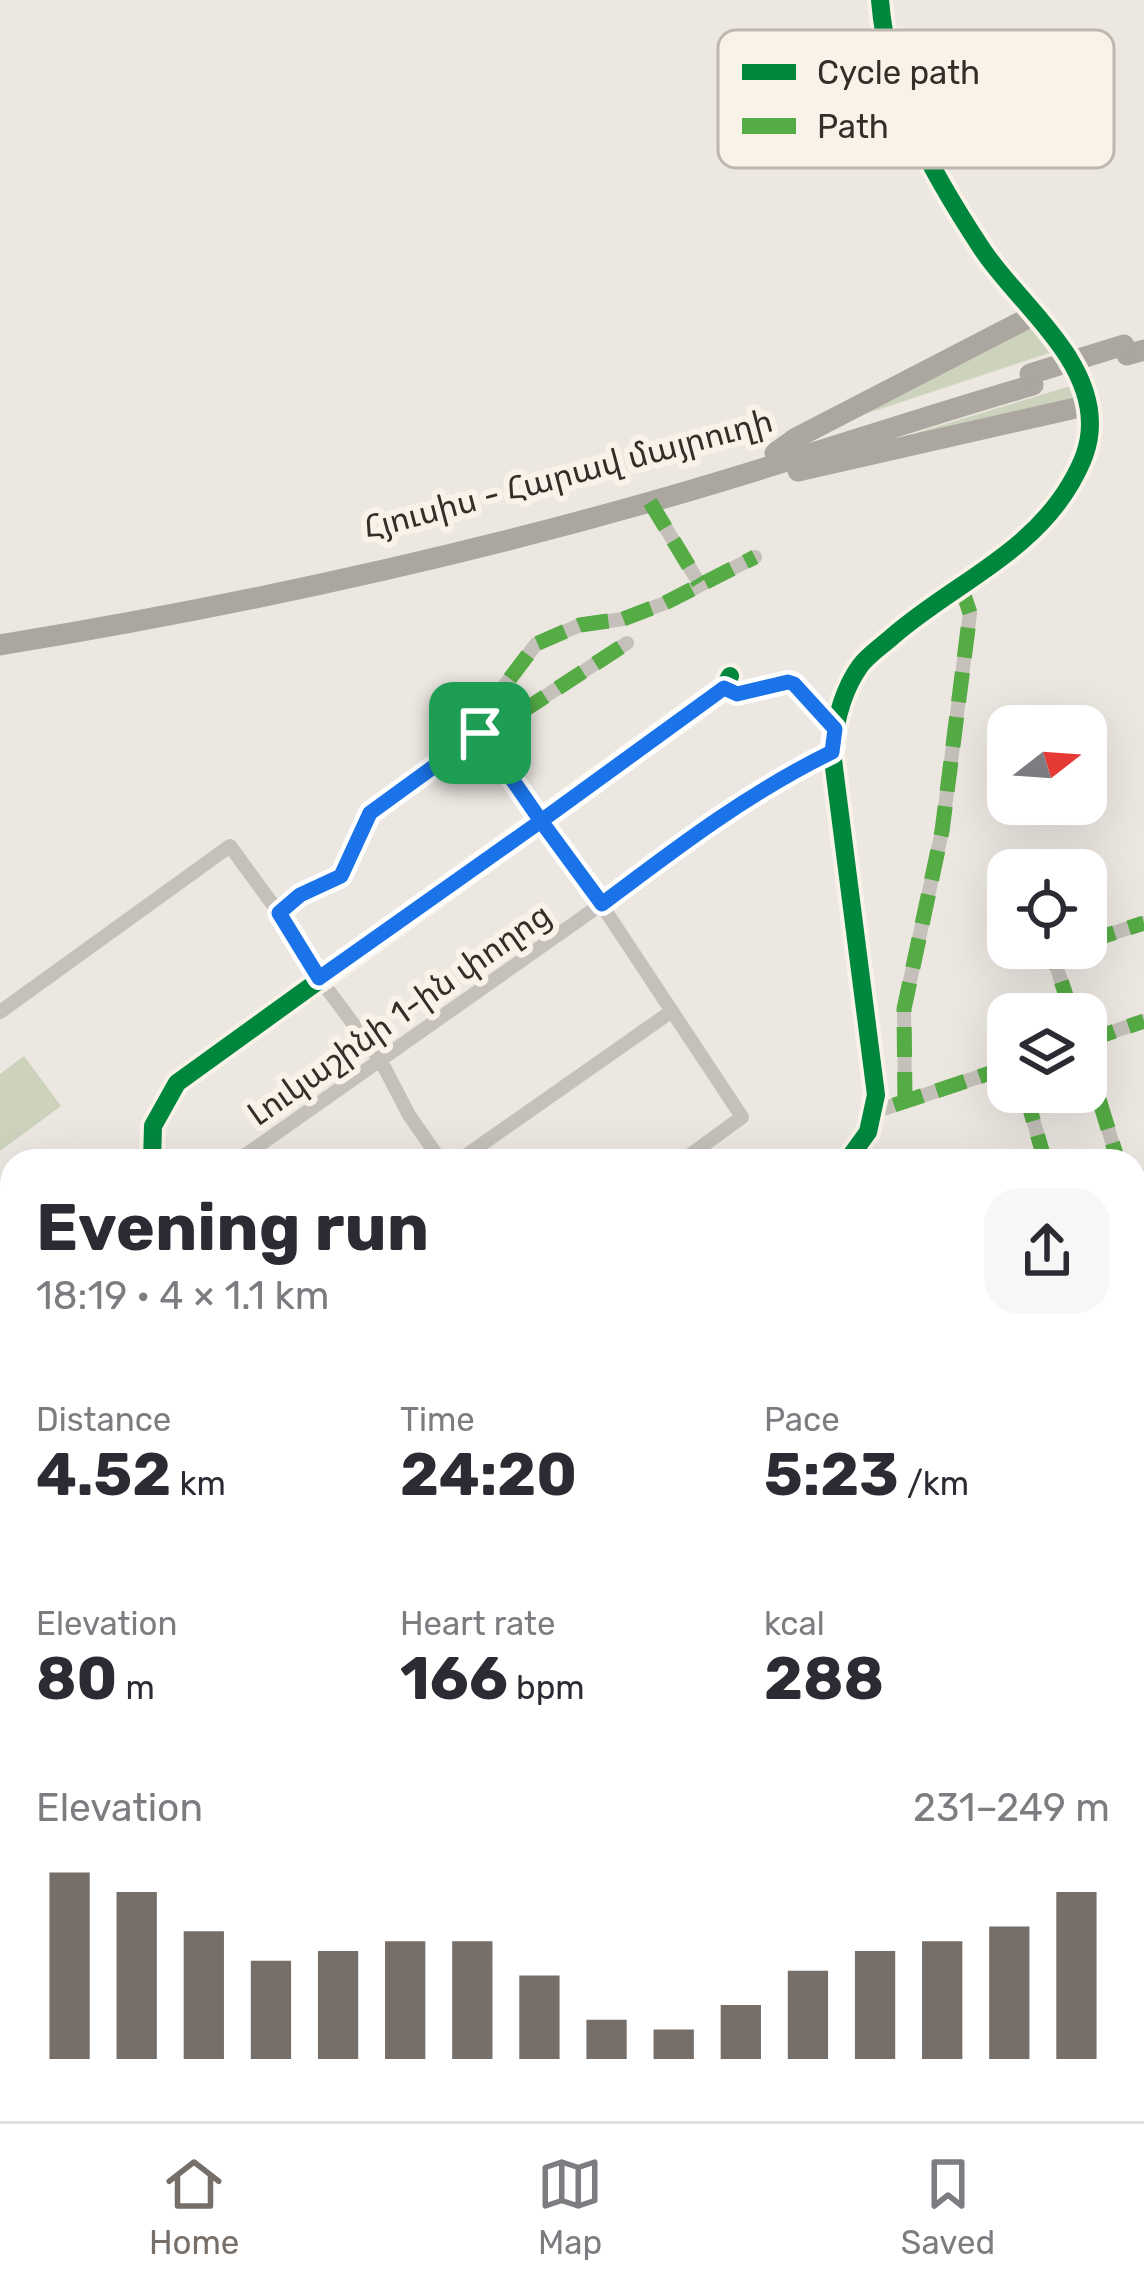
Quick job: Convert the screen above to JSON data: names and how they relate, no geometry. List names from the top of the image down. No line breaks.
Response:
{"streets":{"highway":["Հյուսիս - Հարավ մայրուղի"],"street":["Լուկաշինի 1-ին փողոց"]},"legend":["Cycle path","Path"],"north":"right","page":{"heading":["Evening run","18:19 · 4 × 1.1 km"],"stats":[["Distance","4.52 km"],["Time","24:20"],["Pace","5:23 /km"],["Elevation","80 m"],["Heart rate","166 bpm"],["kcal","288"]],"chart":["Elevation","231–249 m"],"tabs":["Home","Map","Saved"]}}
